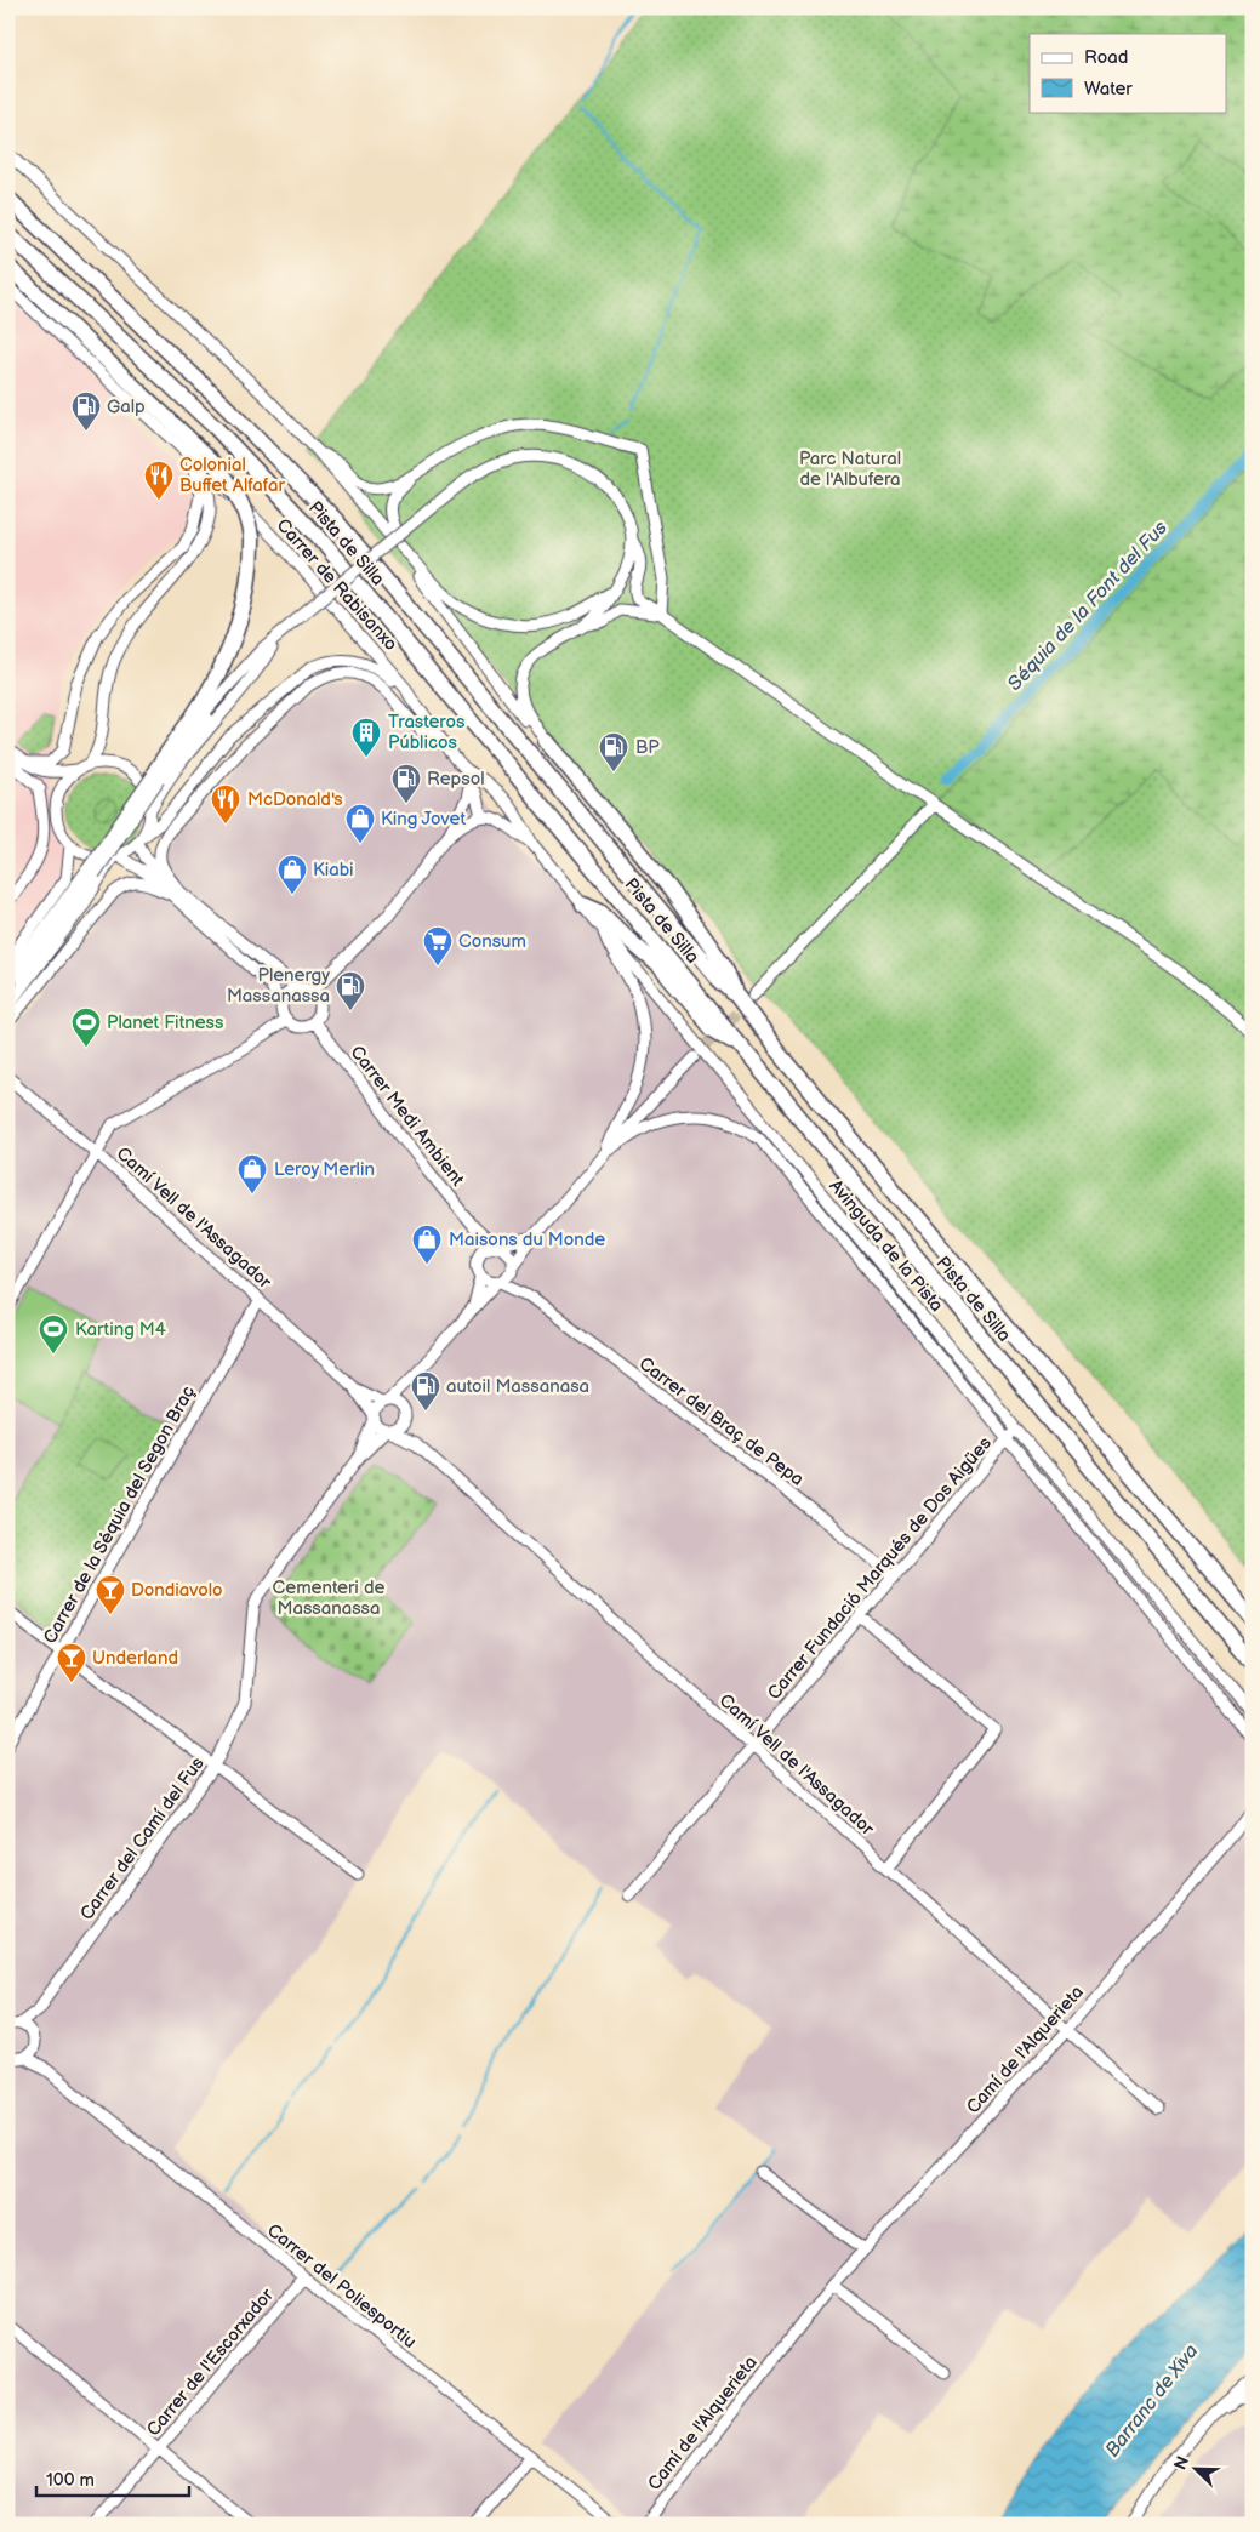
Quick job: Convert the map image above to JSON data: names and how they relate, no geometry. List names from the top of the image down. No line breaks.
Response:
{"streets":{"highway":["Pista de Silla"],"street":["Carrer de Rabisanxo","Carrer Medi Ambient","Camí Vell de l'Assagador","Avinguda de la Pista","Carrer del Braç de Pepa","Carrer de la Séquia del Segon Braç","Carrer Fundació Marqués de Dos Aigües","Carrer del Camí del Fus","Camí de l'Alquerieta","Carrer del Poliesportiu","Carrer de l'Escorxador"]},"crossings":[["Carrer Medi Ambient","Carrer del Braç de Pepa"],["Camí Vell de l'Assagador","Carrer de la Séquia del Segon Braç"],["Camí Vell de l'Assagador","Carrer Fundació Marqués de Dos Aigües"],["Camí Vell de l'Assagador","Carrer del Camí del Fus"],["Camí Vell de l'Assagador","Camí de l'Alquerieta"],["Avinguda de la Pista","Carrer Fundació Marqués de Dos Aigües"],["Carrer del Braç de Pepa","Carrer Fundació Marqués de Dos Aigües"],["Carrer del Poliesportiu","Carrer de l'Escorxador"]],"water":["Séquia de la Font del Fus","Barranc de Xiva"],"parks":["Parc Natural de l'Albufera","Cementeri de Massanassa"],"places":{"fuel station":["Galp","BP","Repsol","Plenergy Massanassa","autoil Massanasa"],"restaurant":["Colonial Buffet Alfafar","McDonald's"],"building":["Trasteros Públicos"],"shop":["King Jovet","Kiabi","Leroy Merlin","Maisons du Monde"],"supermarket":["Consum"],"sports":["Planet Fitness","Karting M4"],"bar":["Dondiavolo","Underland"]},"legend":["Road","Water"],"scale_bar":"100 m","north":"top left"}
